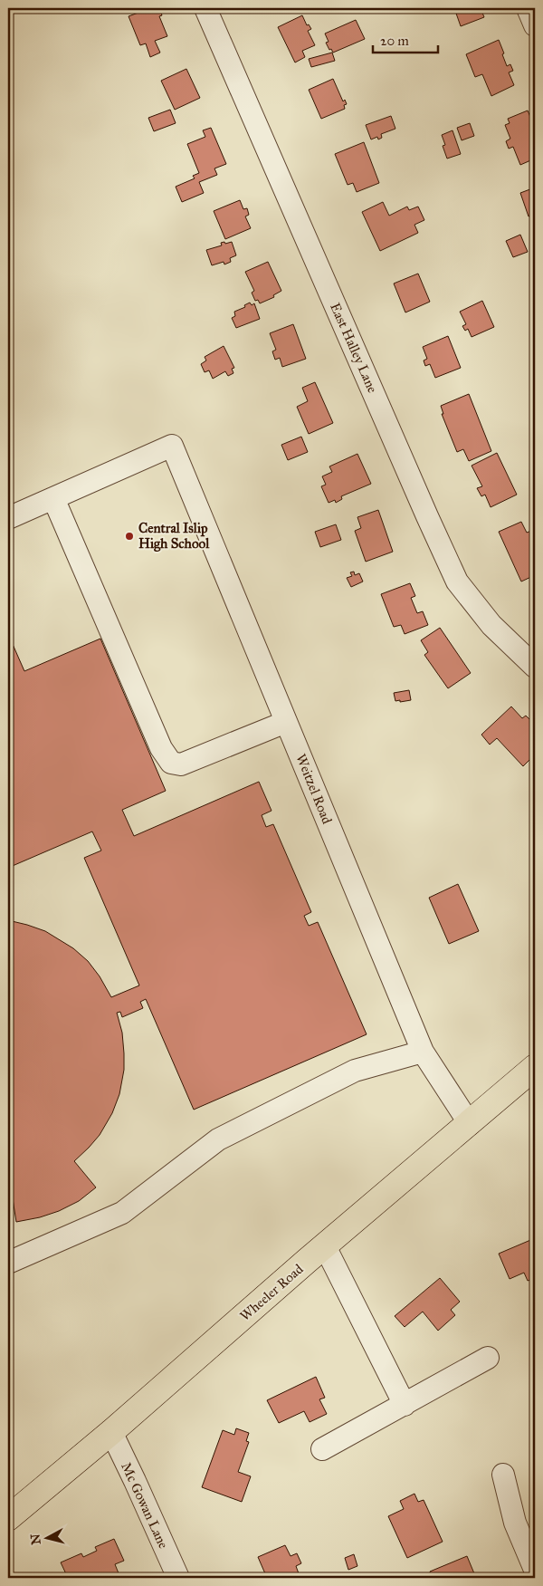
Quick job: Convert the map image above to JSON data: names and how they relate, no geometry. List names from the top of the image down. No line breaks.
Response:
{"streets":{"main road":["Wheeler Road"],"street":["East Halley Lane","Weitzel Road","Mc Gowan Lane"]},"crossings":[["Weitzel Road","Wheeler Road"],["Wheeler Road","Mc Gowan Lane"]],"places":["Central Islip High School"],"scale_bar":"20 m","north":"left"}
